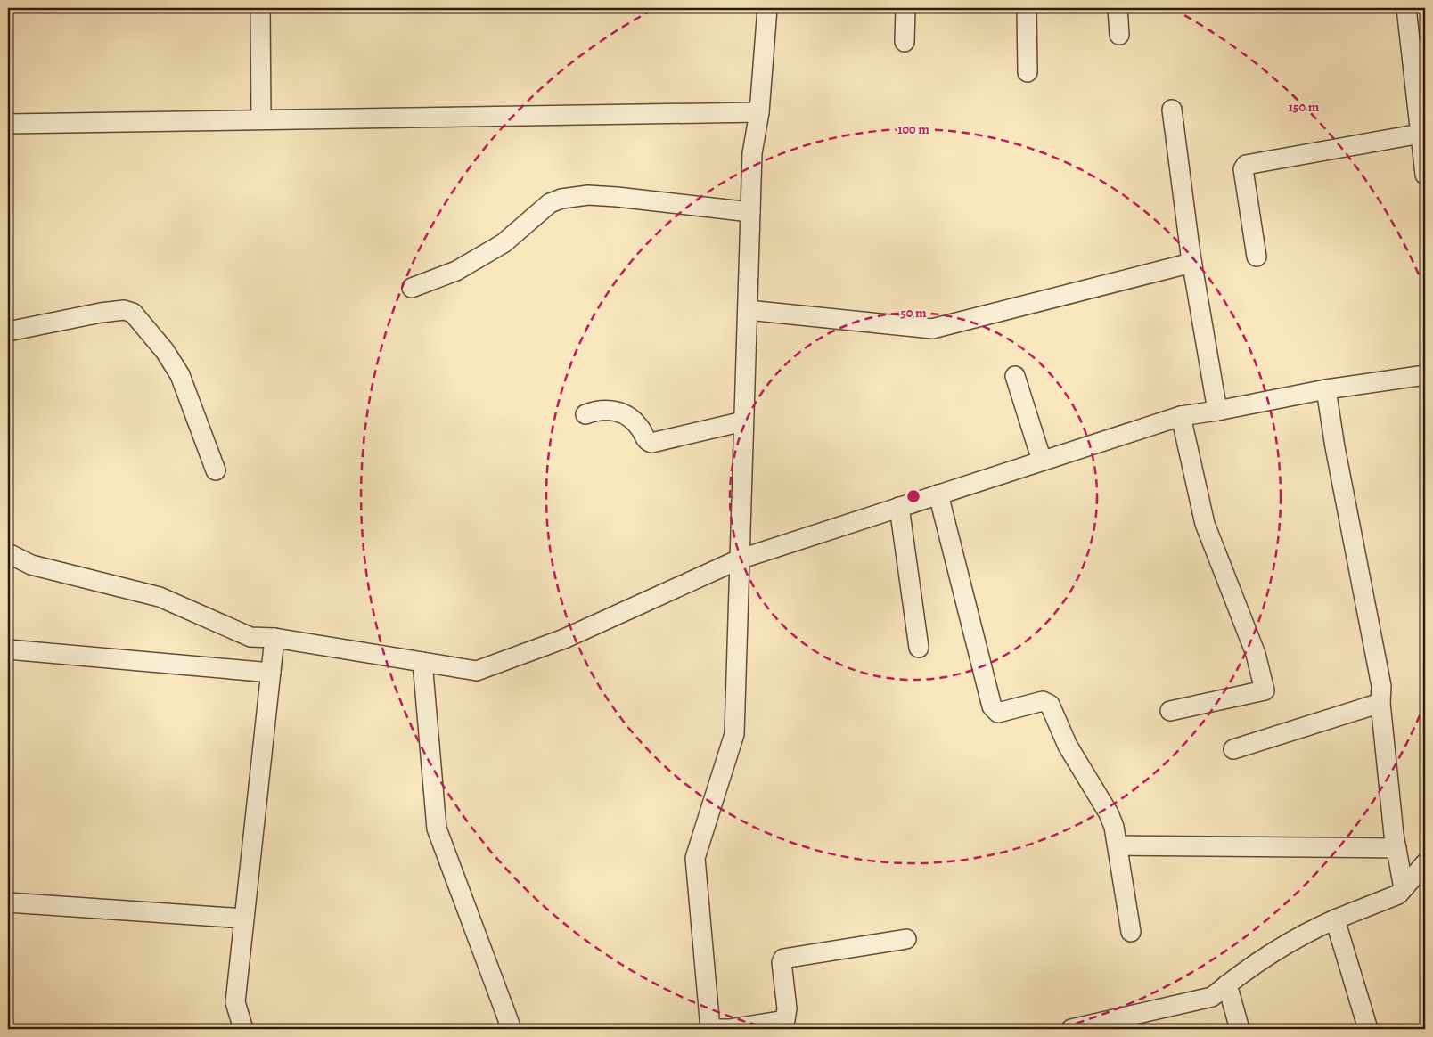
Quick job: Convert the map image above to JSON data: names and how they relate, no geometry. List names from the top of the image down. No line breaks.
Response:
{"rings":["150 m","100 m","50 m"]}
